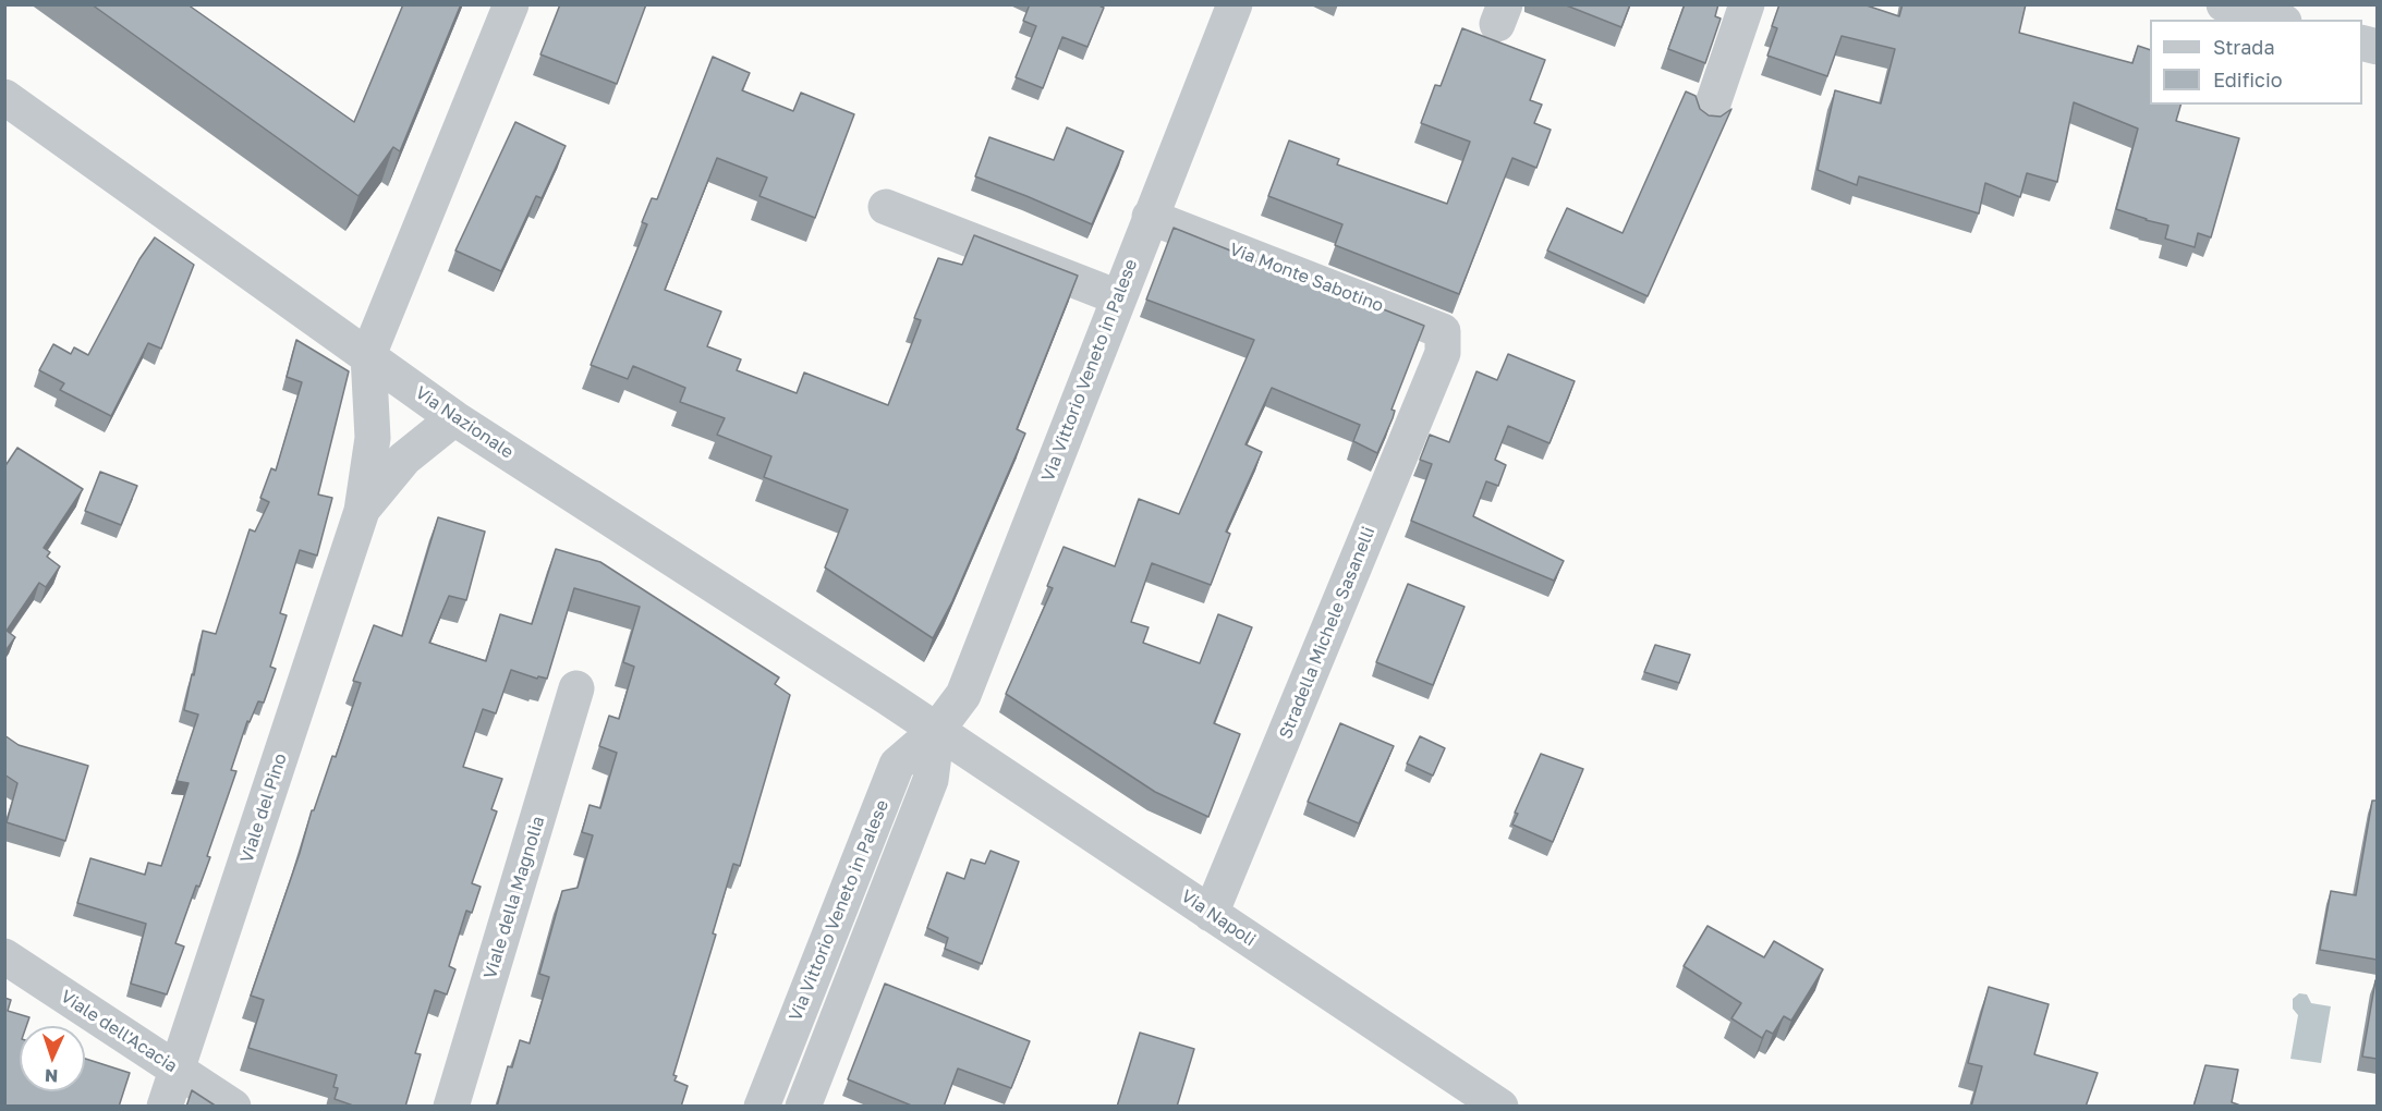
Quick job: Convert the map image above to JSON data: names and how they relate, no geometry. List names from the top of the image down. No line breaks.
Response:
{"streets":{"street":["Via Monte Sabotino","Via Vittorio Veneto in Palese","Via Nazionale","Stradella Michele Sasanelli","Viale del Pino","Viale della Magnolia","Via Napoli","Viale dell'Acacia"]},"crossings":[["Via Monte Sabotino","Via Vittorio Veneto in Palese"],["Via Monte Sabotino","Stradella Michele Sasanelli"],["Via Vittorio Veneto in Palese","Via Nazionale"],["Via Vittorio Veneto in Palese","Via Napoli"],["Via Nazionale","Viale del Pino"],["Via Nazionale","Via Napoli"],["Stradella Michele Sasanelli","Via Napoli"],["Viale del Pino","Viale dell'Acacia"]],"legend":["Strada","Edificio"],"north":"bottom"}
